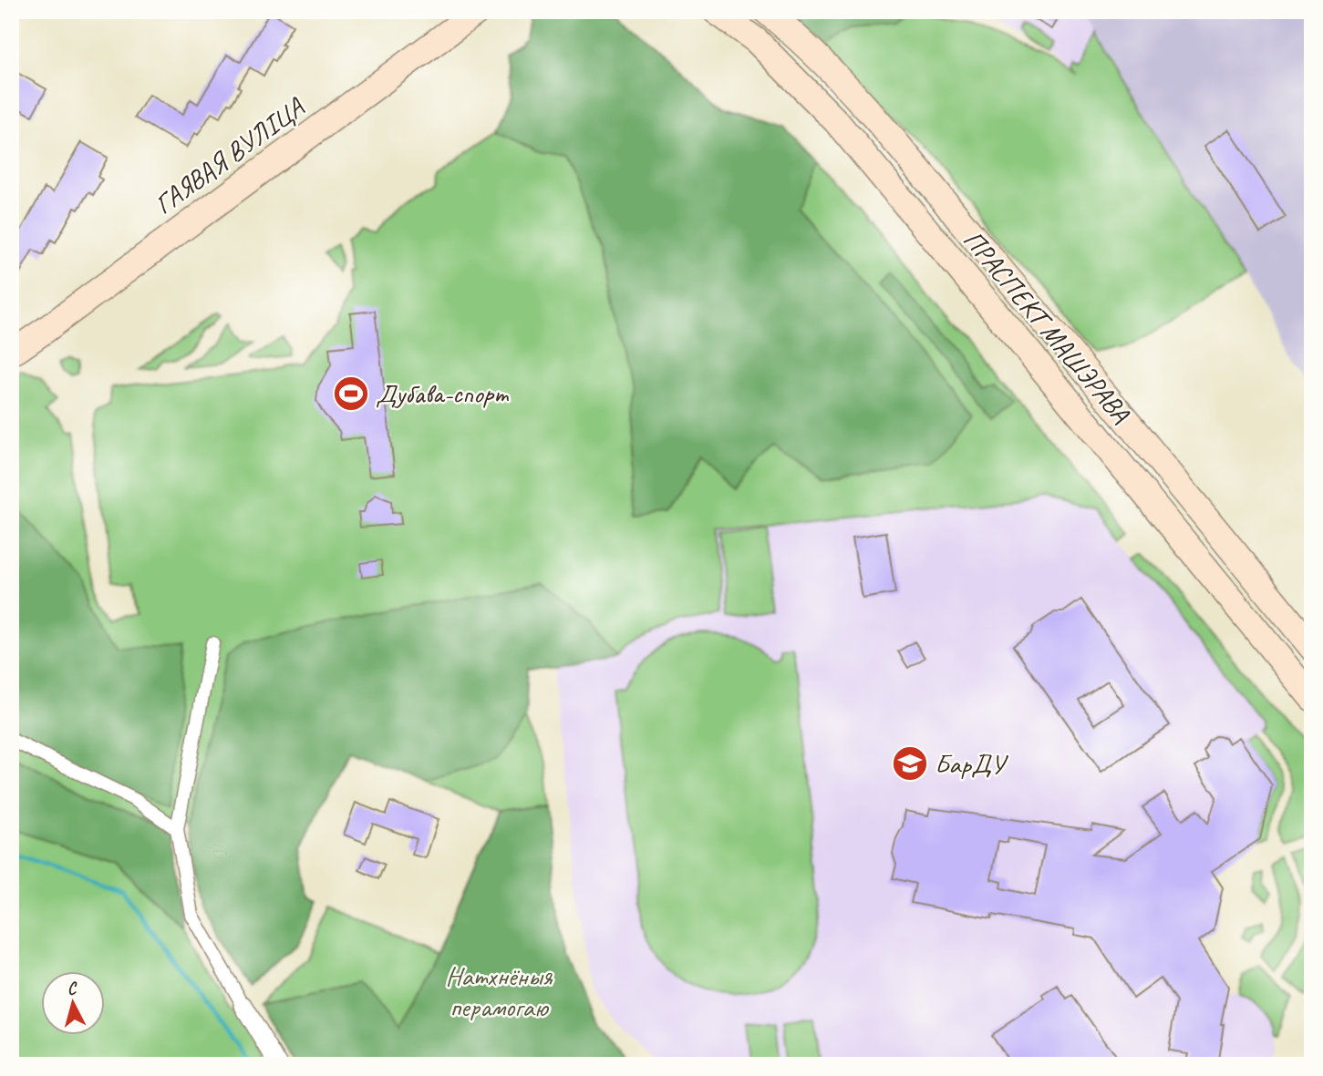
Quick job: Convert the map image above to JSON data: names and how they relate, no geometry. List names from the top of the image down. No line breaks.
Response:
{"streets":{"main road":["ГАЯВАЯ ВУЛІЦА","ПРАСПЕКТ МАШЭРАВА"]},"parks":["Натхнёныя перамогаю"],"places":{"sports":["Дубава-спорт"],"school or university":["БарДУ"]},"north":"top"}
